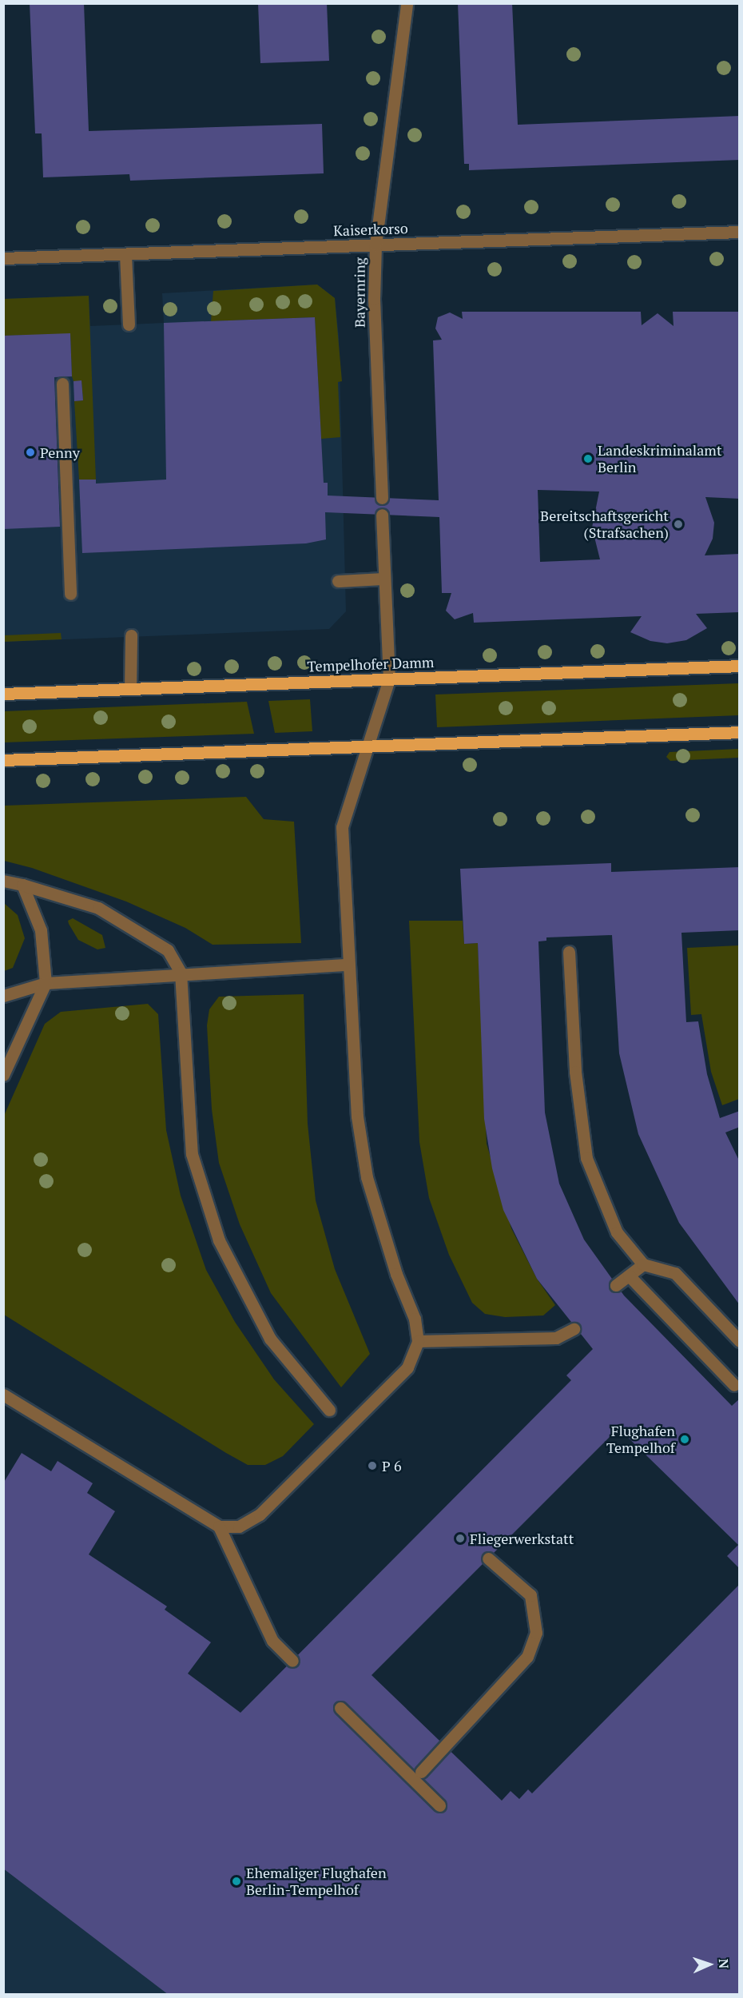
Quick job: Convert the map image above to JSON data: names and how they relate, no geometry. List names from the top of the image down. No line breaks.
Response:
{"streets":{"main road":["Tempelhofer Damm"],"street":["Kaiserkorso","Bayernring"]},"crossings":[["Kaiserkorso","Bayernring"]],"places":["Penny","Landeskriminalamt Berlin","Bereitschaftsgericht (Strafsachen)","Flughafen Tempelhof","P 6","Fliegerwerkstatt","Ehemaliger Flughafen Berlin-Tempelhof"],"north":"right"}
